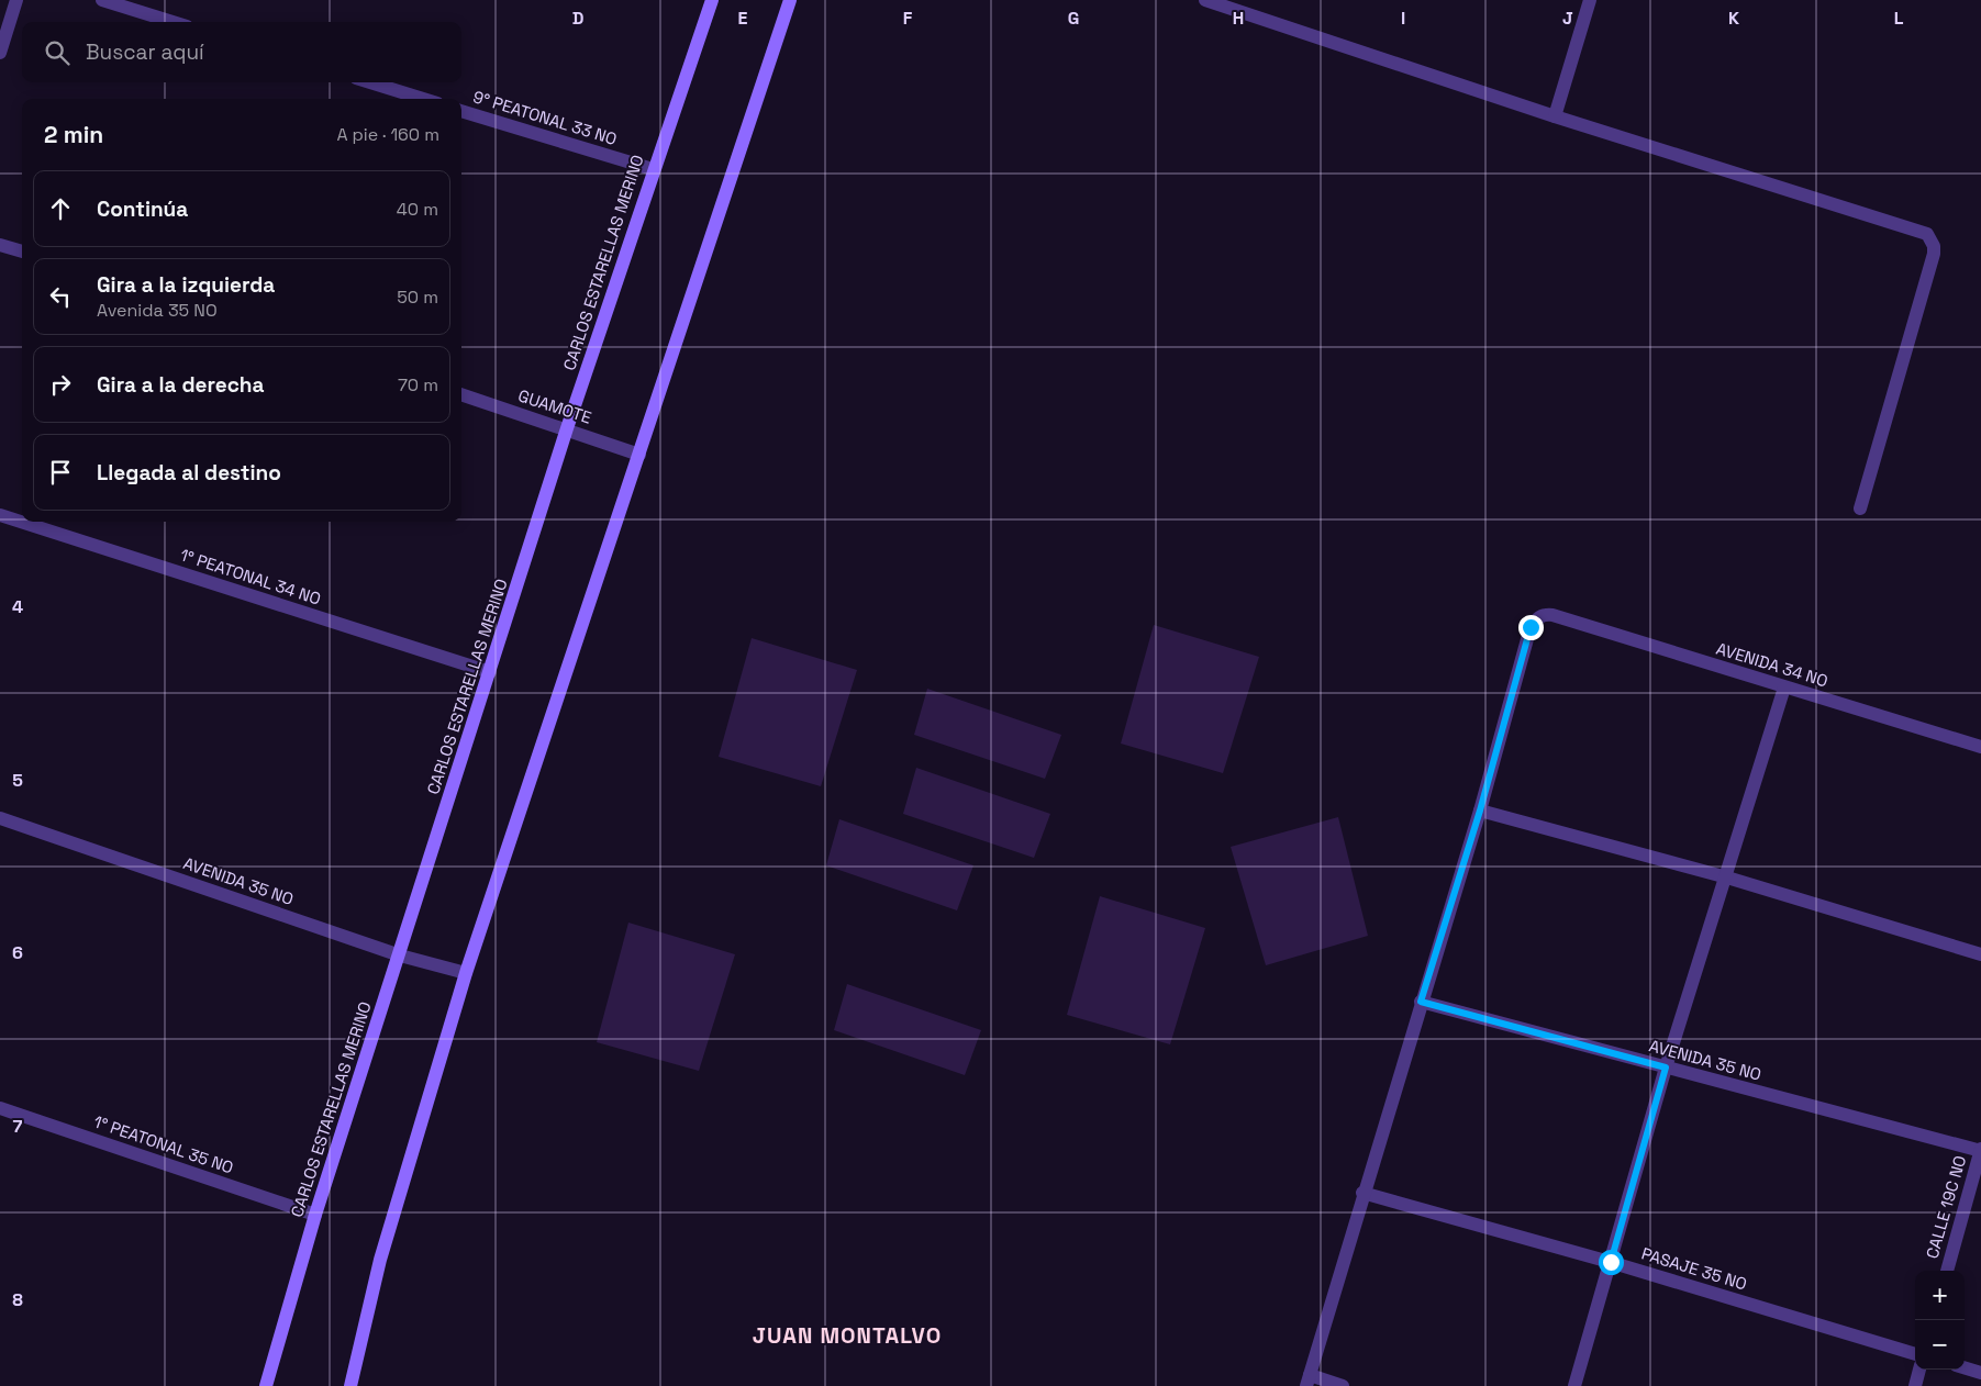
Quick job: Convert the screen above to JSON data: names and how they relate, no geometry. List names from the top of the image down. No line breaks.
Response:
{"streets":{"street":["9° PEATONAL 33 NO","CARLOS ESTARELLAS MERINO","GUAMOTE","1° PEATONAL 34 NO","AVENIDA 34 NO","AVENIDA 35 NO","1° PEATONAL 35 NO","CALLE 19C NO","PASAJE 35 NO"]},"crossings":[["9° PEATONAL 33 NO","CARLOS ESTARELLAS MERINO"],["CARLOS ESTARELLAS MERINO","GUAMOTE"],["CARLOS ESTARELLAS MERINO","1° PEATONAL 34 NO"],["CARLOS ESTARELLAS MERINO","AVENIDA 35 NO"],["CARLOS ESTARELLAS MERINO","1° PEATONAL 35 NO"],["AVENIDA 35 NO","CALLE 19C NO"]],"districts":["JUAN MONTALVO"],"page":{"search":"Buscar aquí","heading":["2 min","A pie · 160 m"],"list":[["Continúa","40 m"],["Gira a la izquierda","Avenida 35 NO","50 m"],["Gira a la derecha","70 m"],"Llegada al destino"],"map_buttons":["+","−"]},"grid":{"columns":["D","E","F","G","H","I","J","K","L"],"rows":["4","5","6","7","8"]}}
